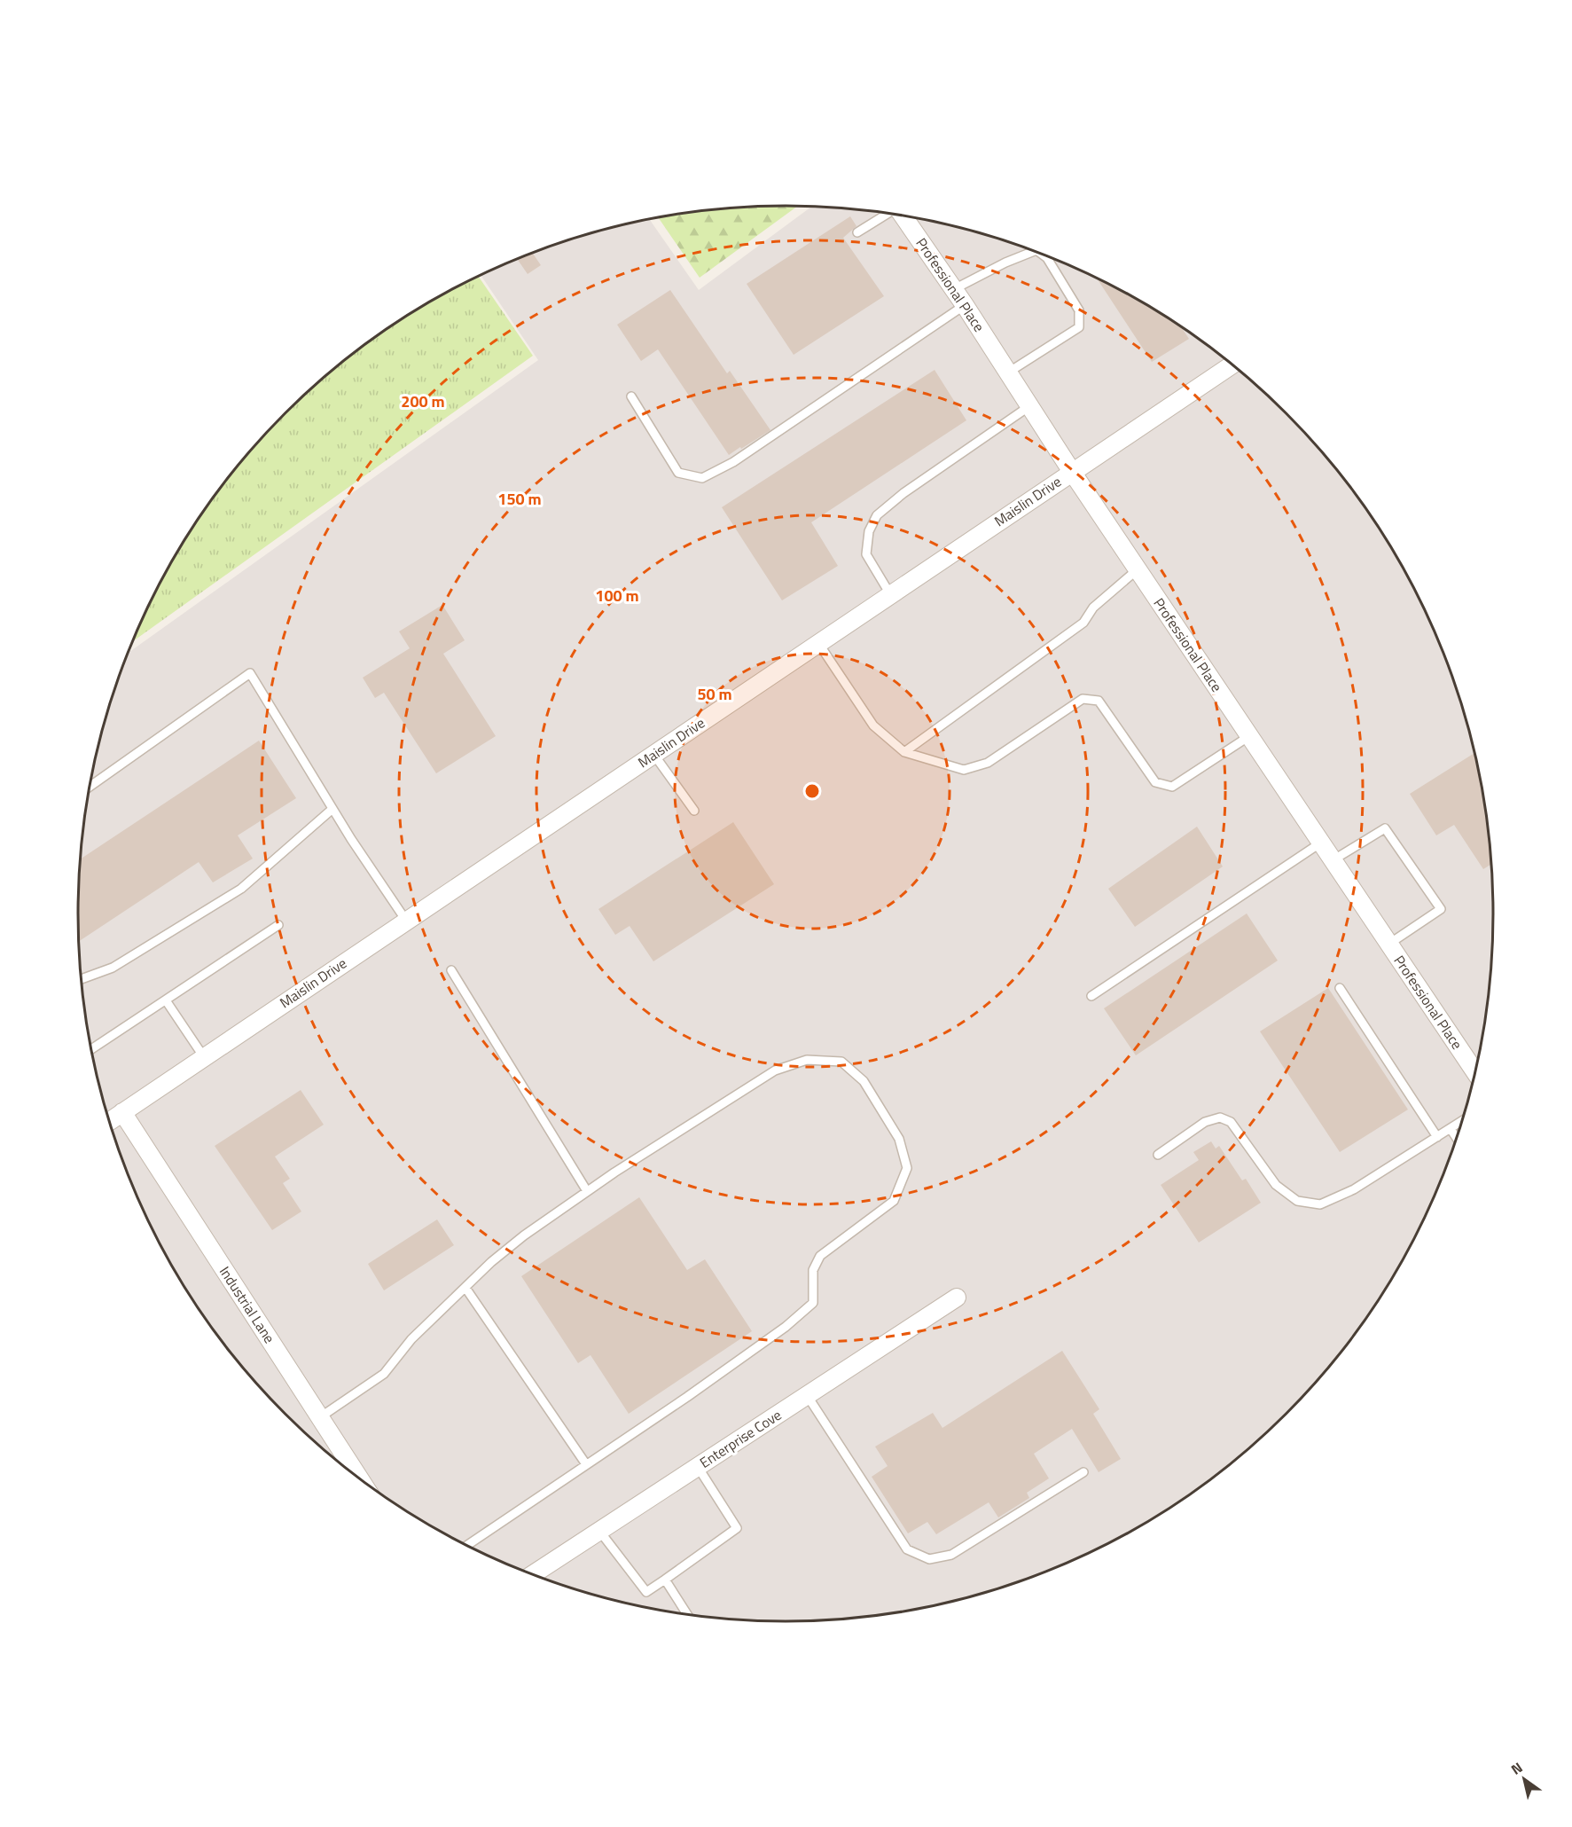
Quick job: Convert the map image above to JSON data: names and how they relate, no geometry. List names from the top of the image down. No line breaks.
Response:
{"streets":{"street":["Professional Place","Maislin Drive","Industrial Lane","Enterprise Cove"]},"crossings":[["Professional Place","Maislin Drive"],["Maislin Drive","Industrial Lane"]],"north":"top left","rings":["200 m","150 m","100 m","50 m"]}
